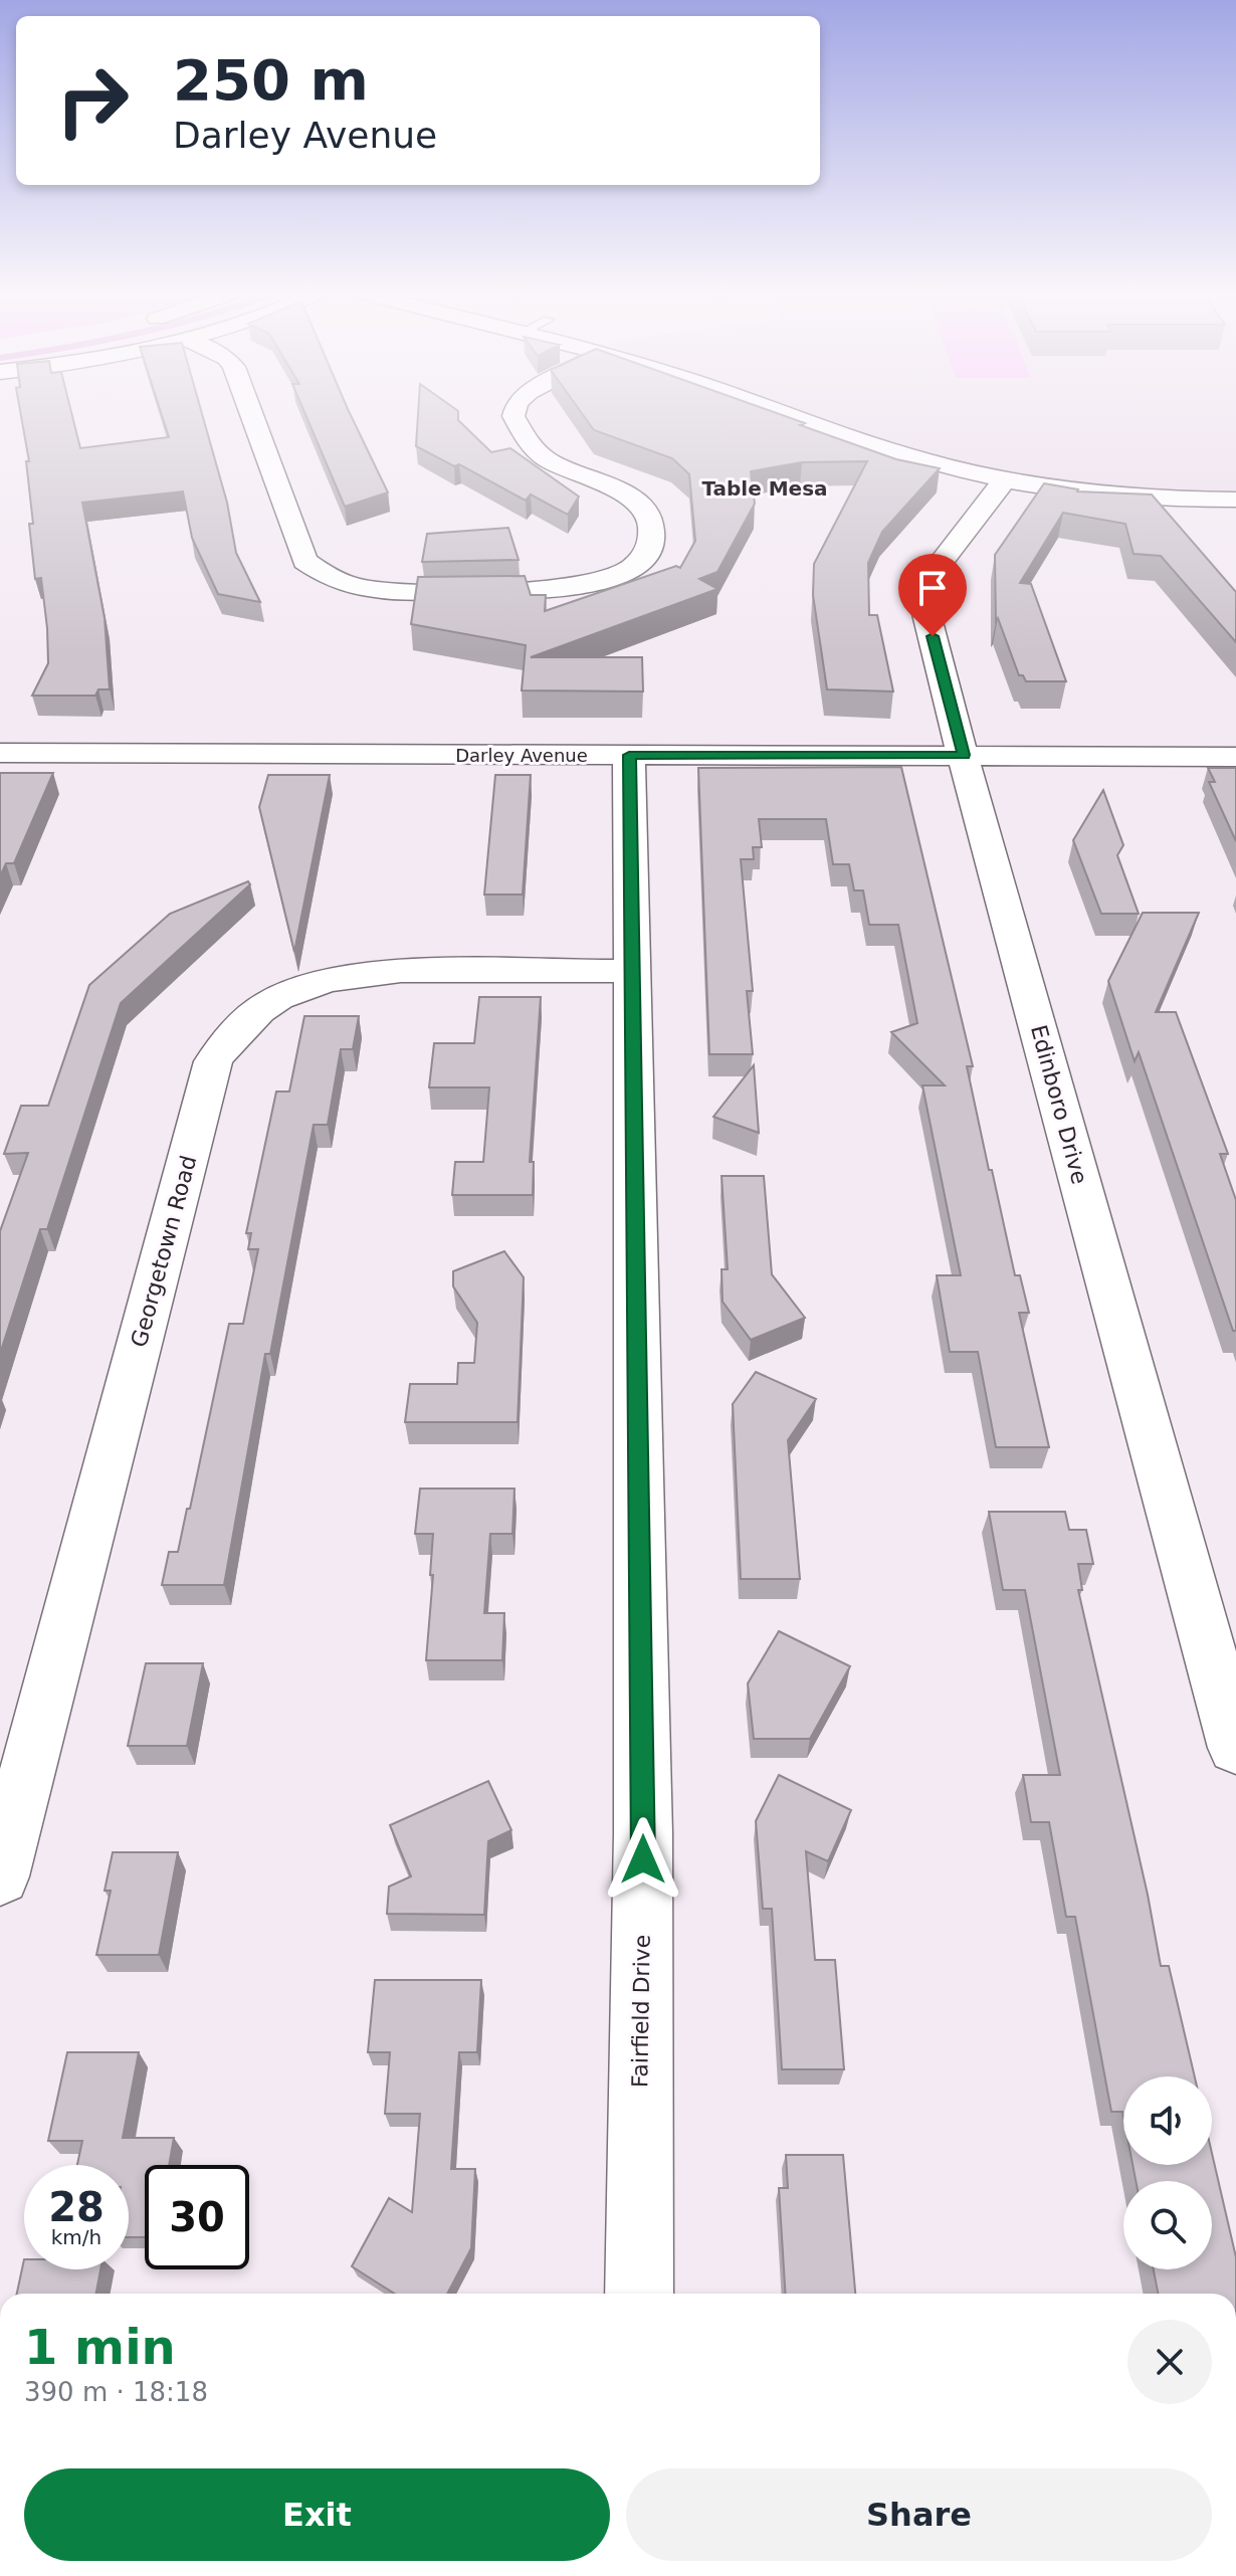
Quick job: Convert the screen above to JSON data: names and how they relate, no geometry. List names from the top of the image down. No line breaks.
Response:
{"streets":{"street":["Darley Avenue","Edinboro Drive","Georgetown Road","Fairfield Drive"]},"crossings":[["Darley Avenue","Edinboro Drive"],["Darley Avenue","Fairfield Drive"],["Georgetown Road","Fairfield Drive"]],"districts":["Table Mesa"],"page":{"turn":["250 m","Darley Avenue"],"speed":"28 km/h","limit":"30","heading":["1 min","390 m · 18:18"],"buttons":["Exit","Share"]}}
